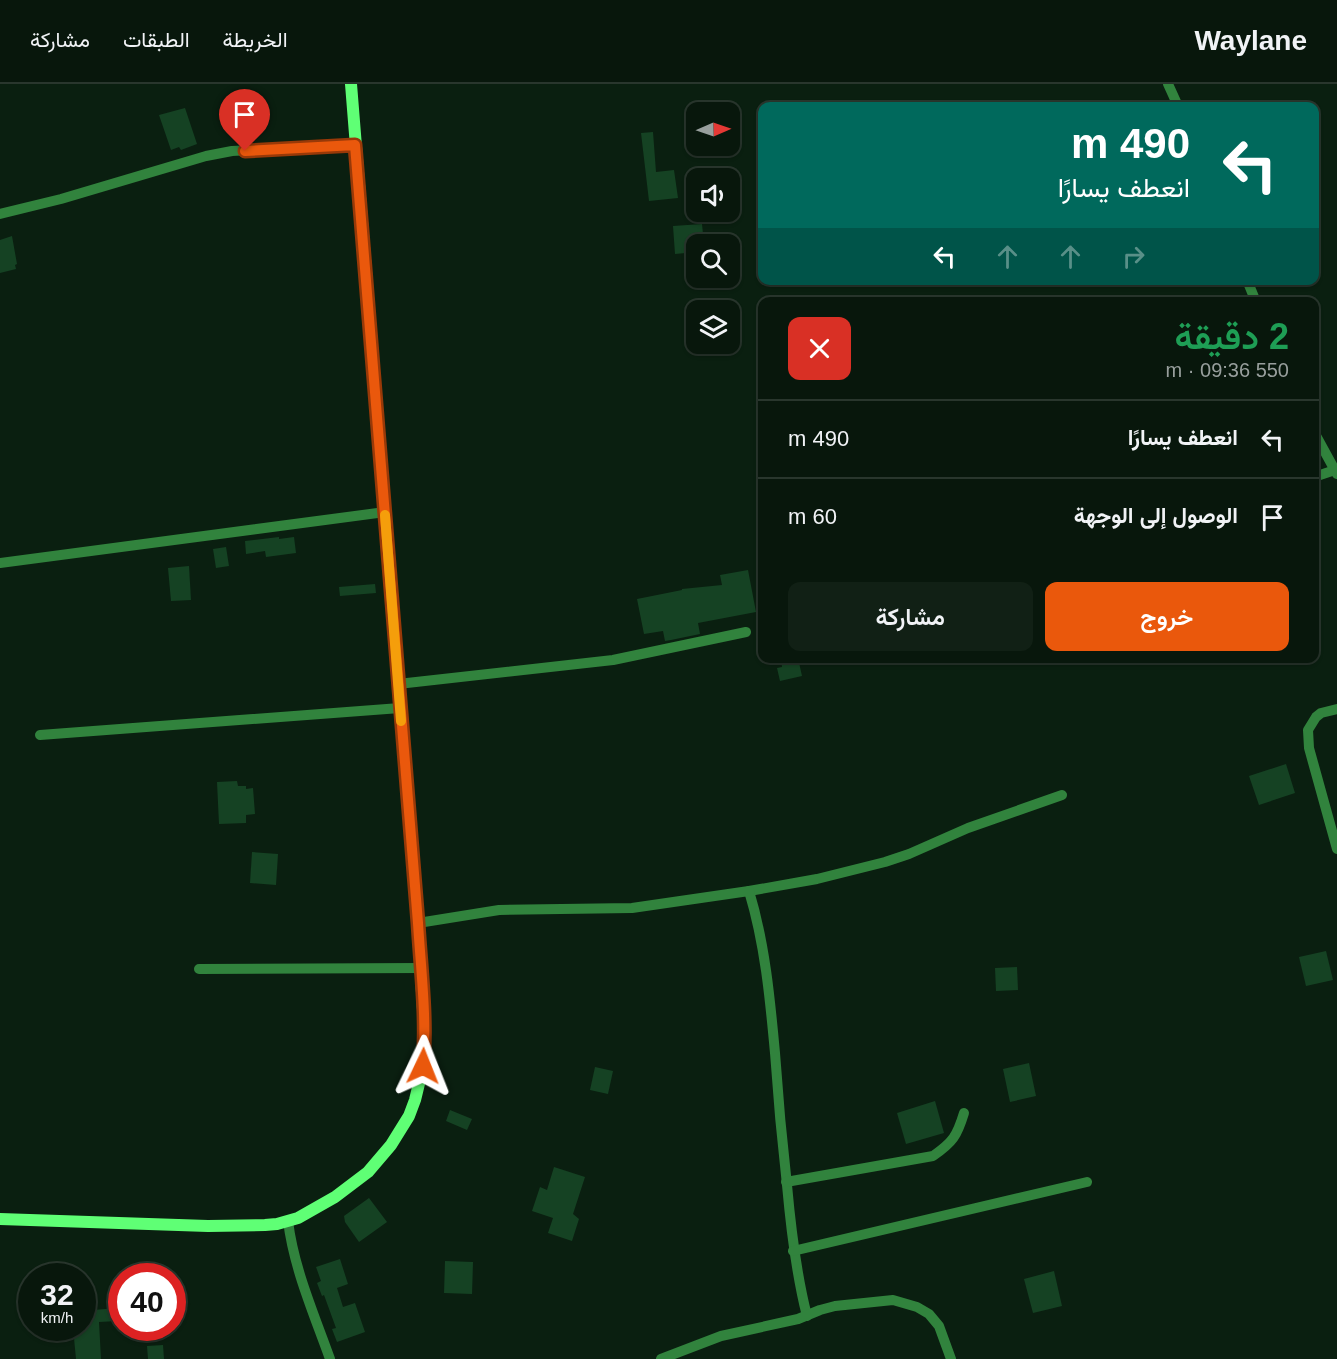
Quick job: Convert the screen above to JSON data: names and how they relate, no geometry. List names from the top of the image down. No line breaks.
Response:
{"north":"right","page":{"header":"Waylane","nav":["الخريطة","الطبقات","مشاركة"],"turn":["490 m","انعطف يسارًا"],"heading":["2 دقيقة","550 m · 09:36"],"list":[{"name":"انعطف يسارًا","value":"490 m"},{"name":"الوصول إلى الوجهة","value":"60 m"}],"buttons":["خروج","مشاركة"],"speed":"32 km/h","limit":"40"}}
